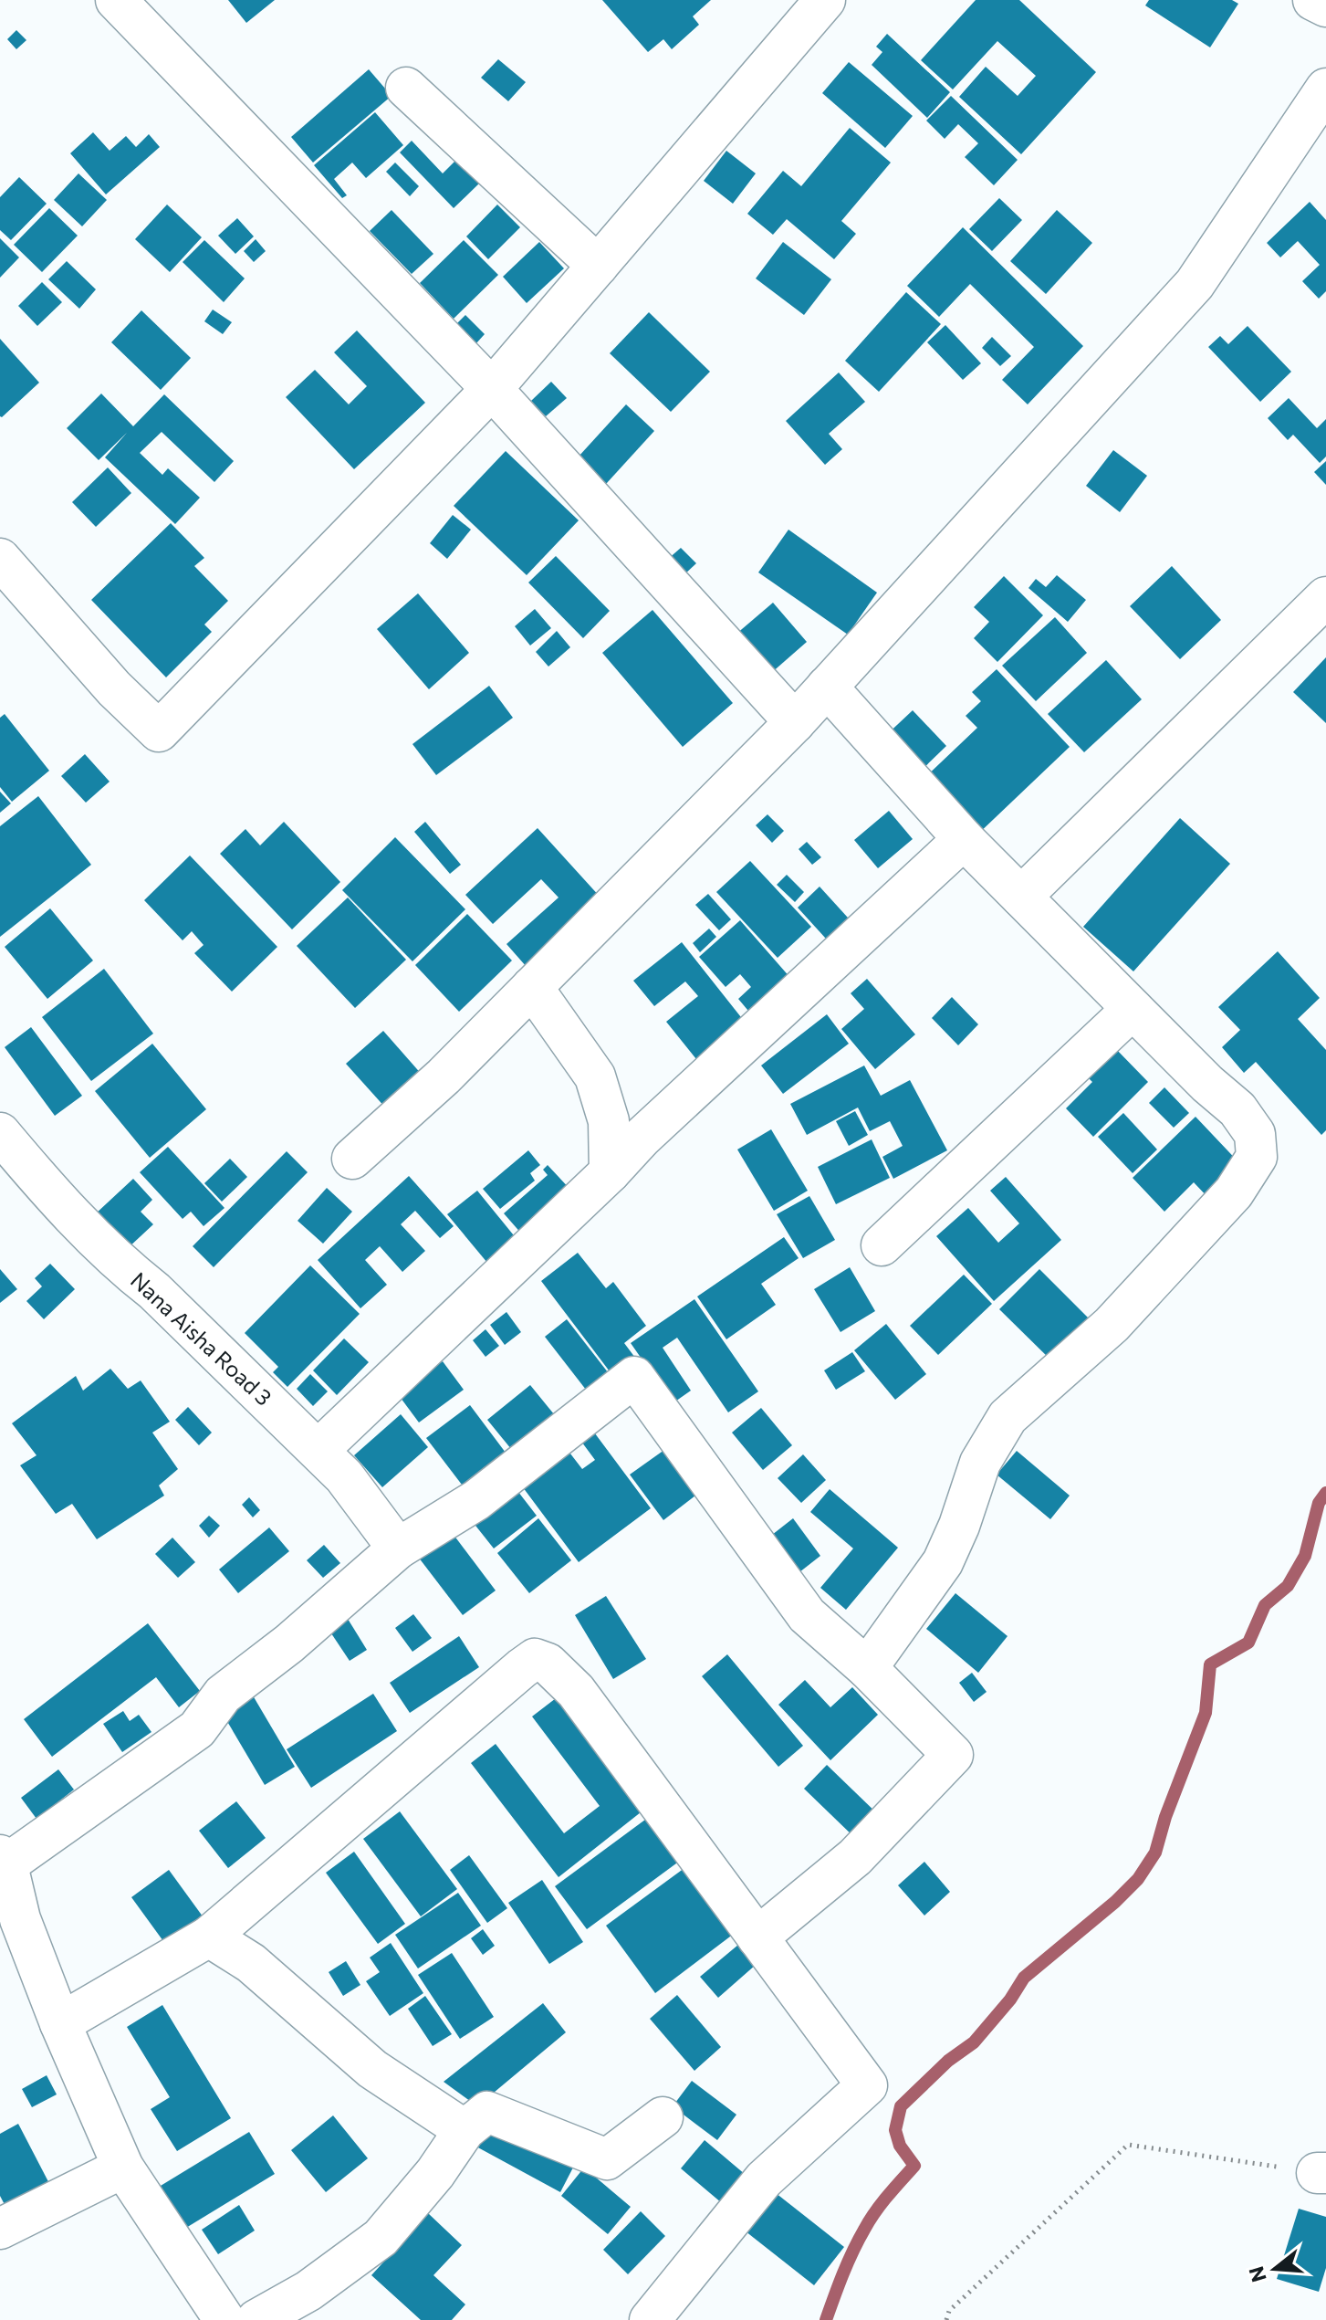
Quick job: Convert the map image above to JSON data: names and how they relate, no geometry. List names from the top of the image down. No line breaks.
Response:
{"streets":{"street":["Nana Aisha Road 3"]},"north":"left"}
